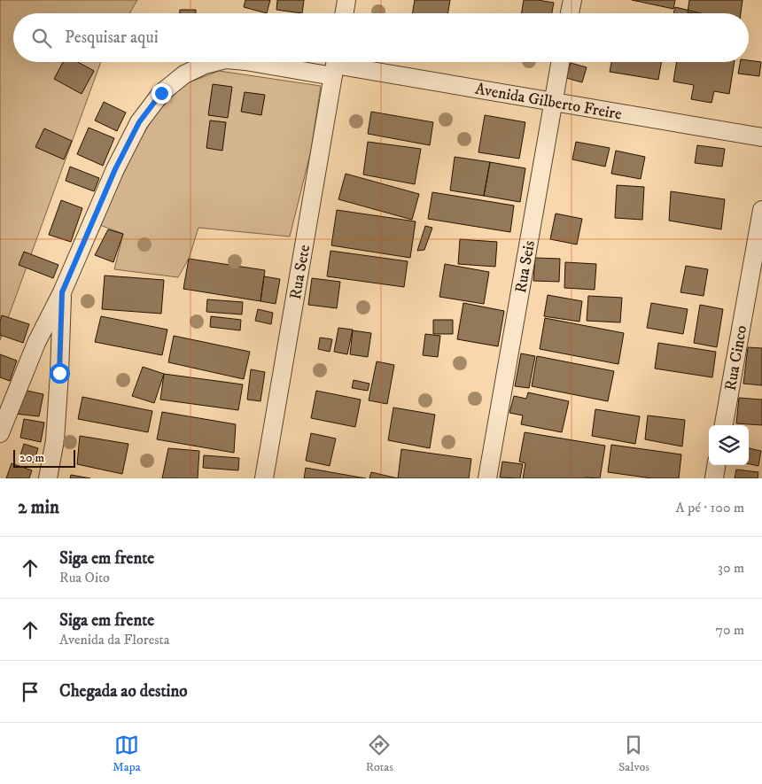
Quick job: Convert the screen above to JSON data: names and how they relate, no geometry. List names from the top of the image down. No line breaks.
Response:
{"streets":{"street":["Avenida Gilberto Freire","Rua Seis","Rua Sete","Rua Cinco"]},"crossings":[["Avenida Gilberto Freire","Rua Seis"],["Avenida Gilberto Freire","Rua Sete"]],"scale_bar":"20 m","page":{"search":"Pesquisar aqui","scale":"20 m","heading":["2 min","A pé · 100 m"],"list":[["Siga em frente","Rua Oito","30 m"],["Siga em frente","Avenida da Floresta","70 m"],"Chegada ao destino"],"nav":["Mapa","Rotas","Salvos"]}}
